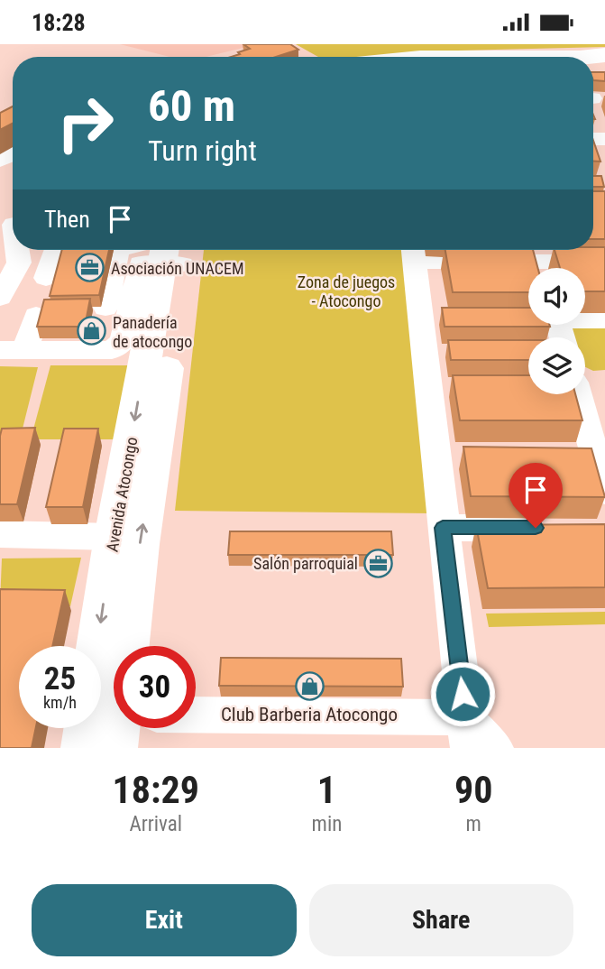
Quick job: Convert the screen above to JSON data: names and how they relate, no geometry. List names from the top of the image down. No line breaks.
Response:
{"streets":{"main road":["Avenida Atocongo"]},"parks":["Zona de juegos - Atocongo"],"places":{"office":["Asociación UNACEM","Salón parroquial"],"shop":["Panadería de atocongo","Club Barberia Atocongo"]},"page":{"status":"18:28","turn":["60 m","Turn right"],"then":"Then","speed":"25 km/h","limit":"30","eta":["18:29","Arrival","1","min","90","m"],"buttons":["Exit","Share"]}}
